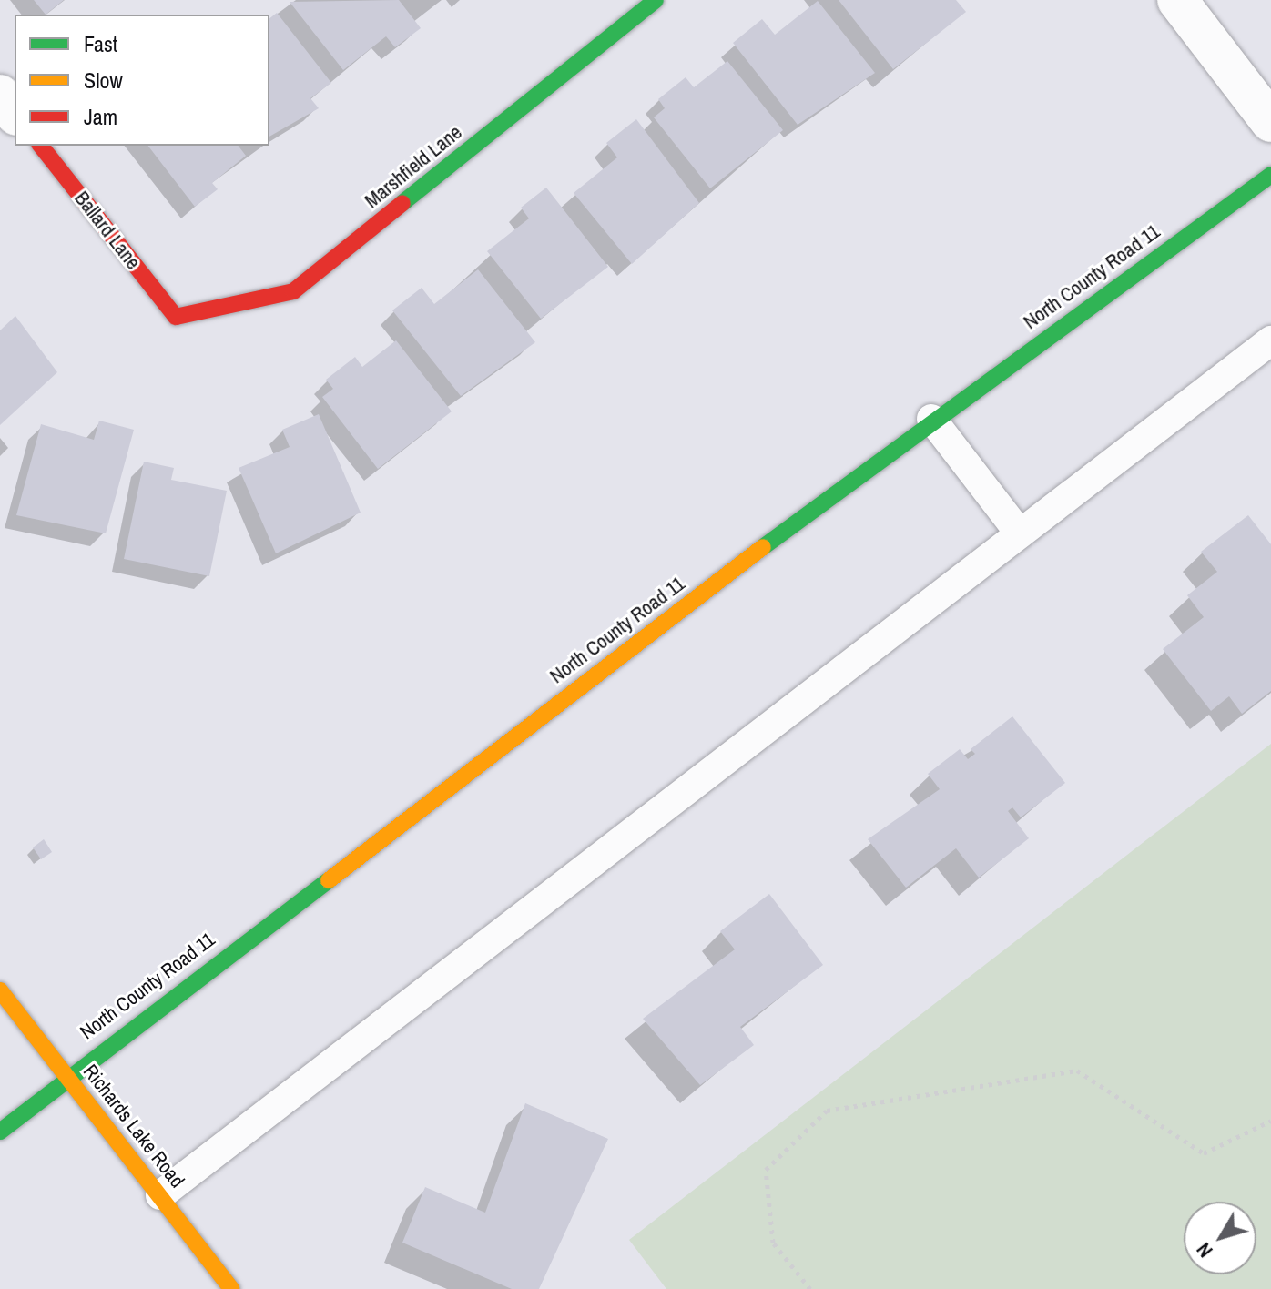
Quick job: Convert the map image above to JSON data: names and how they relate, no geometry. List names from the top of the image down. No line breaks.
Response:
{"streets":{"main road":["Marshfield Lane","Ballard Lane","North County Road 11","Richards Lake Road"]},"crossings":[["Marshfield Lane","Ballard Lane"],["North County Road 11","Richards Lake Road"]],"legend":["Fast","Slow","Jam"],"north":"bottom left"}
